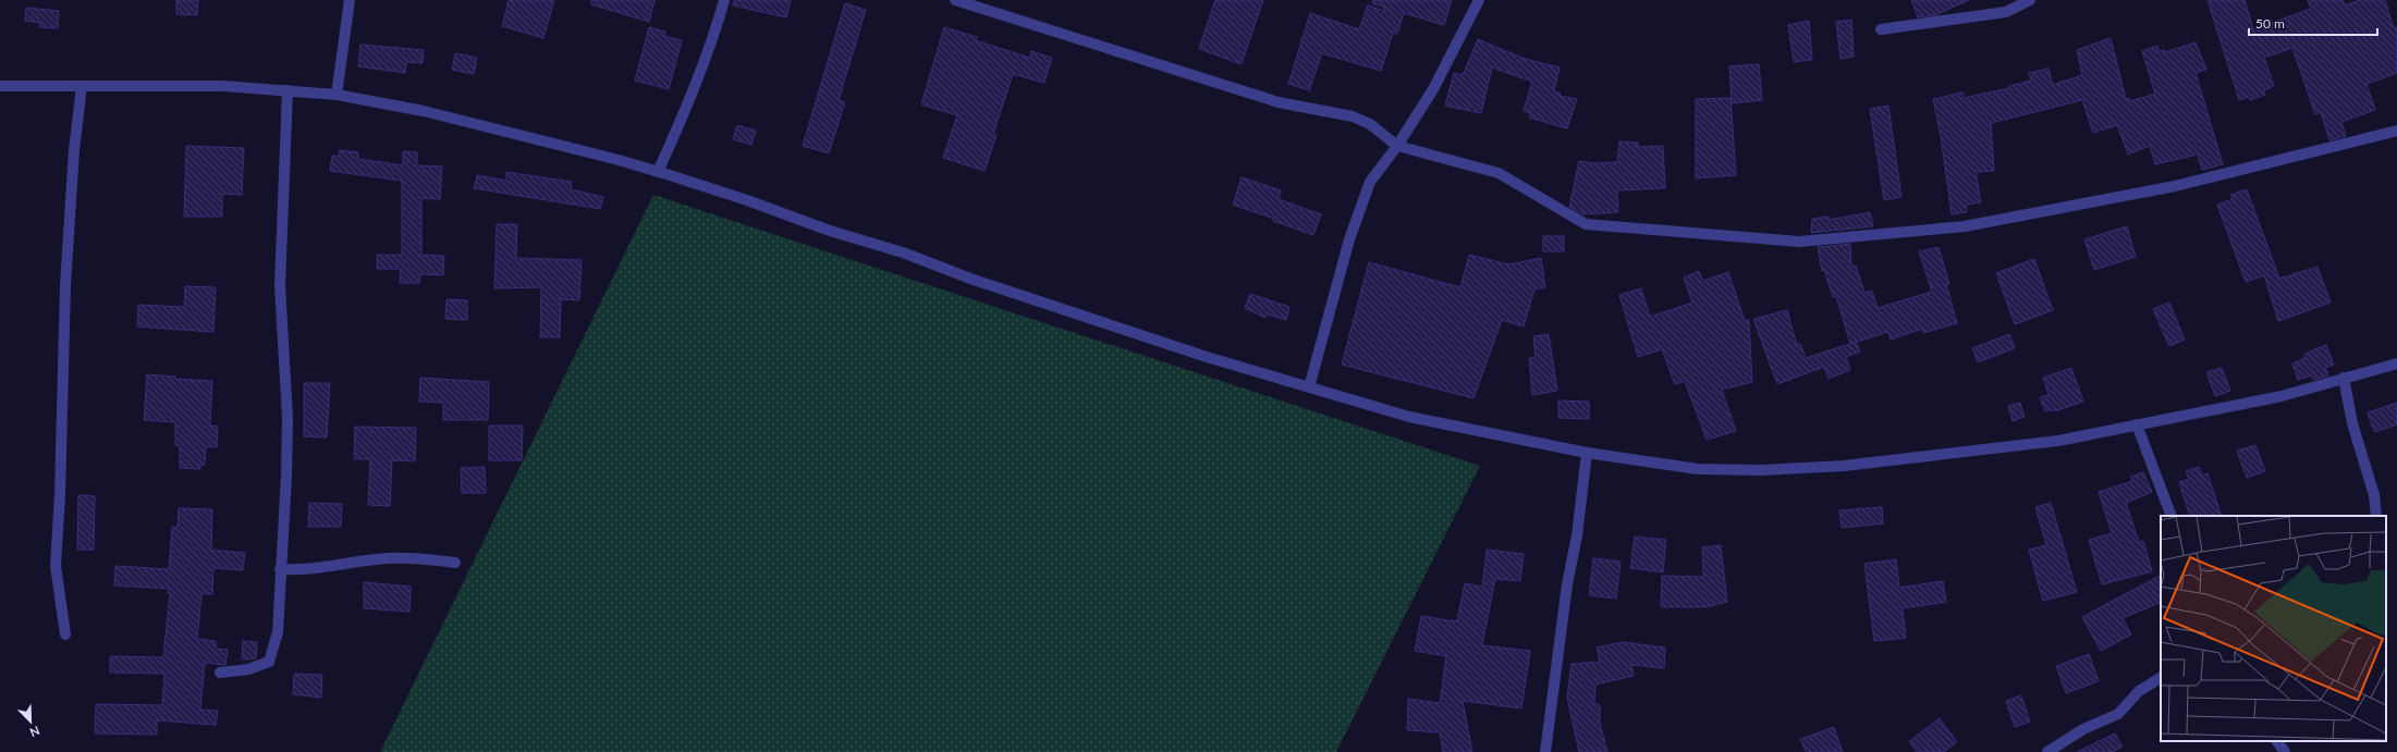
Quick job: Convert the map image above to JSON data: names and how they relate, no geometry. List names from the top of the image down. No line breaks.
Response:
{"scale_bar":"50 m","north":"bottom right"}
